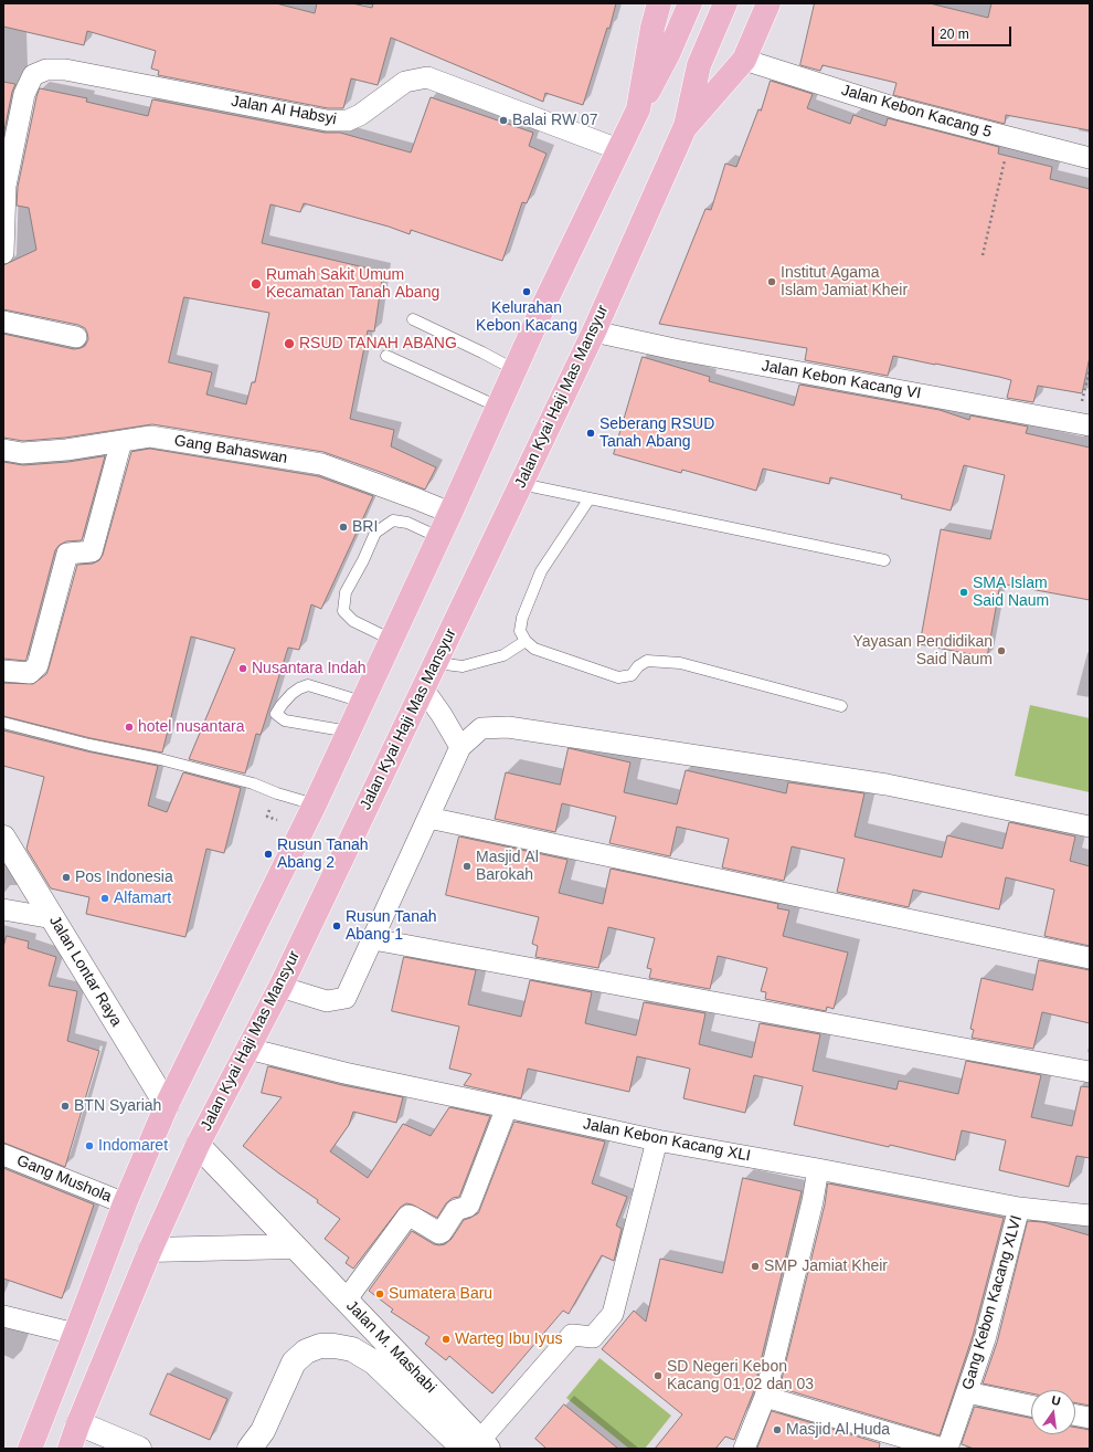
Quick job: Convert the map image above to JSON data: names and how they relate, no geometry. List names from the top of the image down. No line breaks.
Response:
{"streets":{"main road":["Jalan Kyai Haji Mas Mansyur"],"street":["Jalan Al Habsyi","Jalan Kebon Kacang 5","Jalan Kebon Kacang VI","Gang Bahaswan","Jalan Lontar Raya","Jalan Kebon Kacang XLI","Gang Mushola","Gang Kebon Kacang XLVI","Jalan M. Mashabi"]},"crossings":[["Jalan Kebon Kacang 5","Jalan Kyai Haji Mas Mansyur"],["Jalan Kebon Kacang VI","Jalan Kyai Haji Mas Mansyur"],["Jalan Kyai Haji Mas Mansyur","Jalan Kebon Kacang XLI"],["Jalan Kyai Haji Mas Mansyur","Jalan M. Mashabi"],["Jalan Kebon Kacang XLI","Gang Kebon Kacang XLVI"]],"places":["Balai RW 07","Institut Agama Islam Jamiat Kheir","Rumah Sakit Umum Kecamatan Tanah Abang","Kelurahan Kebon Kacang","RSUD TANAH ABANG","Seberang RSUD Tanah Abang","BRI","SMA Islam Said Naum","Yayasan Pendidikan Said Naum","Nusantara Indah","hotel nusantara","Rusun Tanah Abang 2","Masjid Al Barokah","Pos Indonesia","Alfamart","Rusun Tanah Abang 1","BTN Syariah","Indomaret","SMP Jamiat Kheir","Sumatera Baru","Warteg Ibu Iyus","SD Negeri Kebon Kacang 01,02 dan 03","Masjid Al Huda"],"scale_bar":"20 m","north":"top"}
